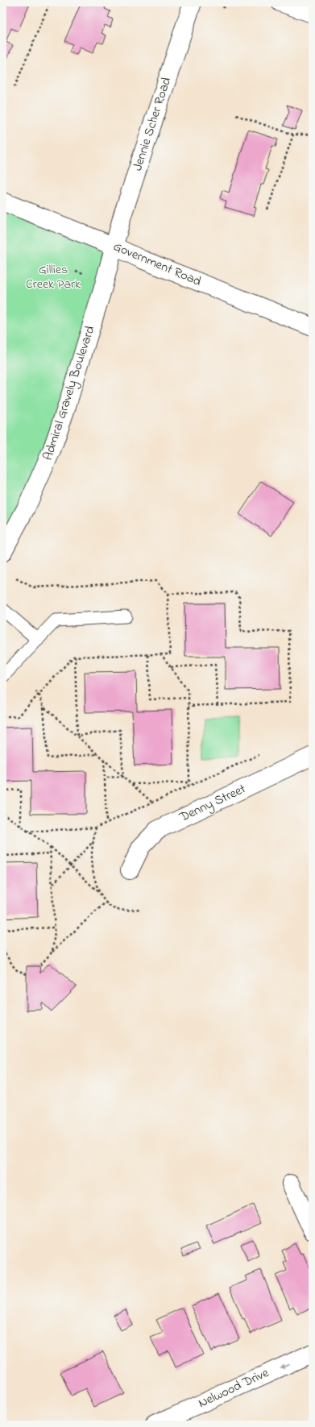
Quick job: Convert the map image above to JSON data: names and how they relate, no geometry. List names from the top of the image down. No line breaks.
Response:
{"streets":{"street":["Jennie Scher Road","Government Road","Admiral Gravely Boulevard","Denny Street","Nelwood Drive"]},"crossings":[["Jennie Scher Road","Government Road"],["Jennie Scher Road","Admiral Gravely Boulevard"],["Government Road","Admiral Gravely Boulevard"]],"one_way":["Nelwood Drive"],"parks":["Gillies Creek Park"]}
